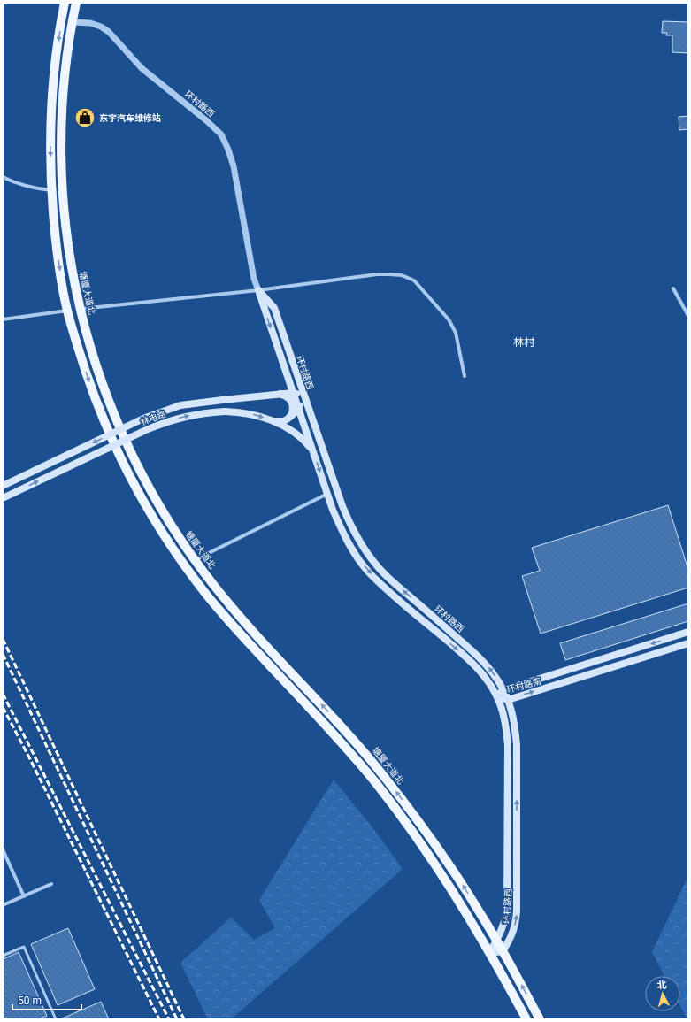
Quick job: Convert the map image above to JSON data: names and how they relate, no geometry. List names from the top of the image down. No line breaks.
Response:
{"streets":{"main road":["环村路西","塘厦大道北","林电路","环村路南"]},"crossings":[["环村路西","塘厦大道北"],["环村路西","林电路"],["环村路西","环村路南"]],"districts":["林村"],"places":{"shop":["东宇汽车维修站"]},"scale_bar":"50 m","north":"top"}
